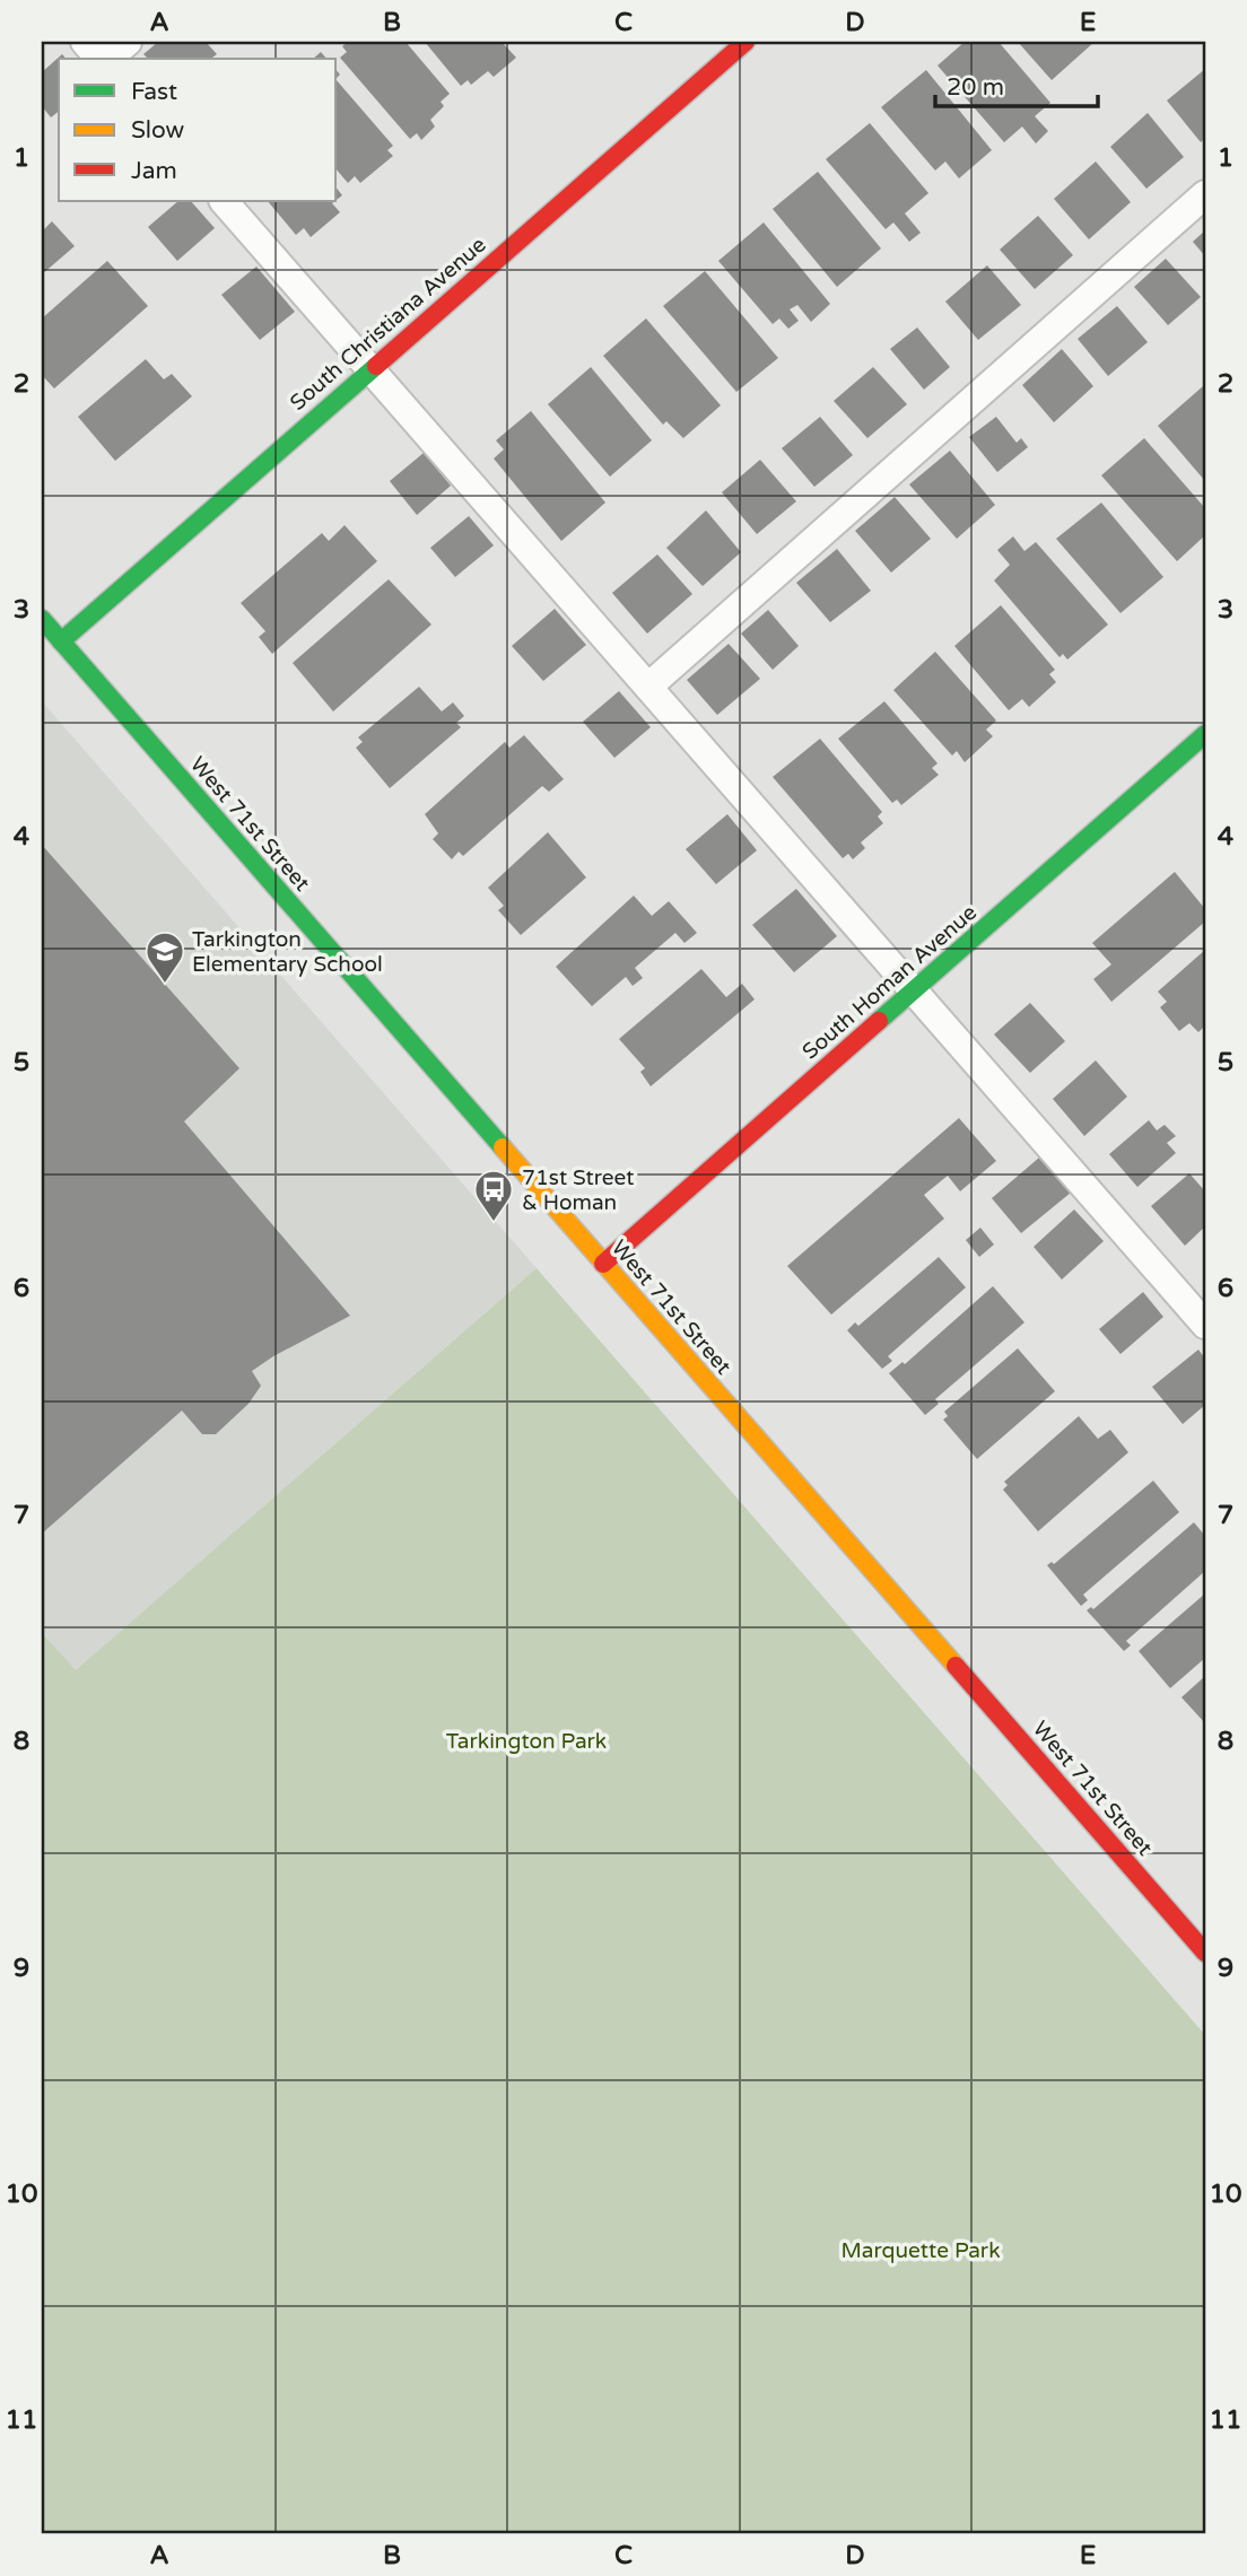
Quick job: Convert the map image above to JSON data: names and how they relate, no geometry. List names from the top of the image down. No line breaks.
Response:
{"streets":{"main road":["South Christiana Avenue","West 71st Street","South Homan Avenue"]},"crossings":[["South Christiana Avenue","West 71st Street"],["West 71st Street","South Homan Avenue"]],"parks":["Tarkington Park","Marquette Park"],"places":{"school or university":["Tarkington Elementary School"],"bus stop":["71st Street & Homan"]},"legend":["Fast","Slow","Jam"],"scale_bar":"20 m","grid":{"columns":["A","B","C","D","E"],"rows":["1","2","3","4","5","6","7","8","9","10","11"]}}
